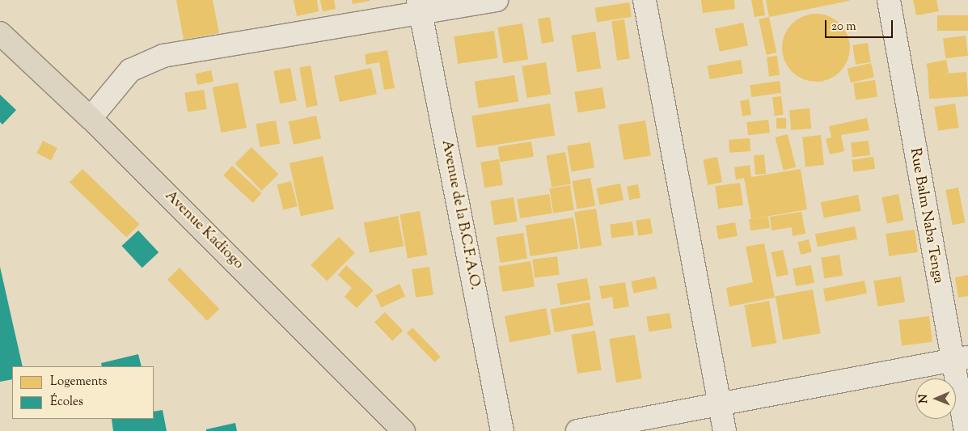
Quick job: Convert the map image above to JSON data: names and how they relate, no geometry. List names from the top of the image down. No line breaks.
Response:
{"streets":{"highway":["Avenue Kadiogo"],"street":["Avenue de la B.C.F.A.O.","Rue Balm Naba Tenga"]},"legend":["Logements","Écoles"],"scale_bar":"20 m","north":"left"}
